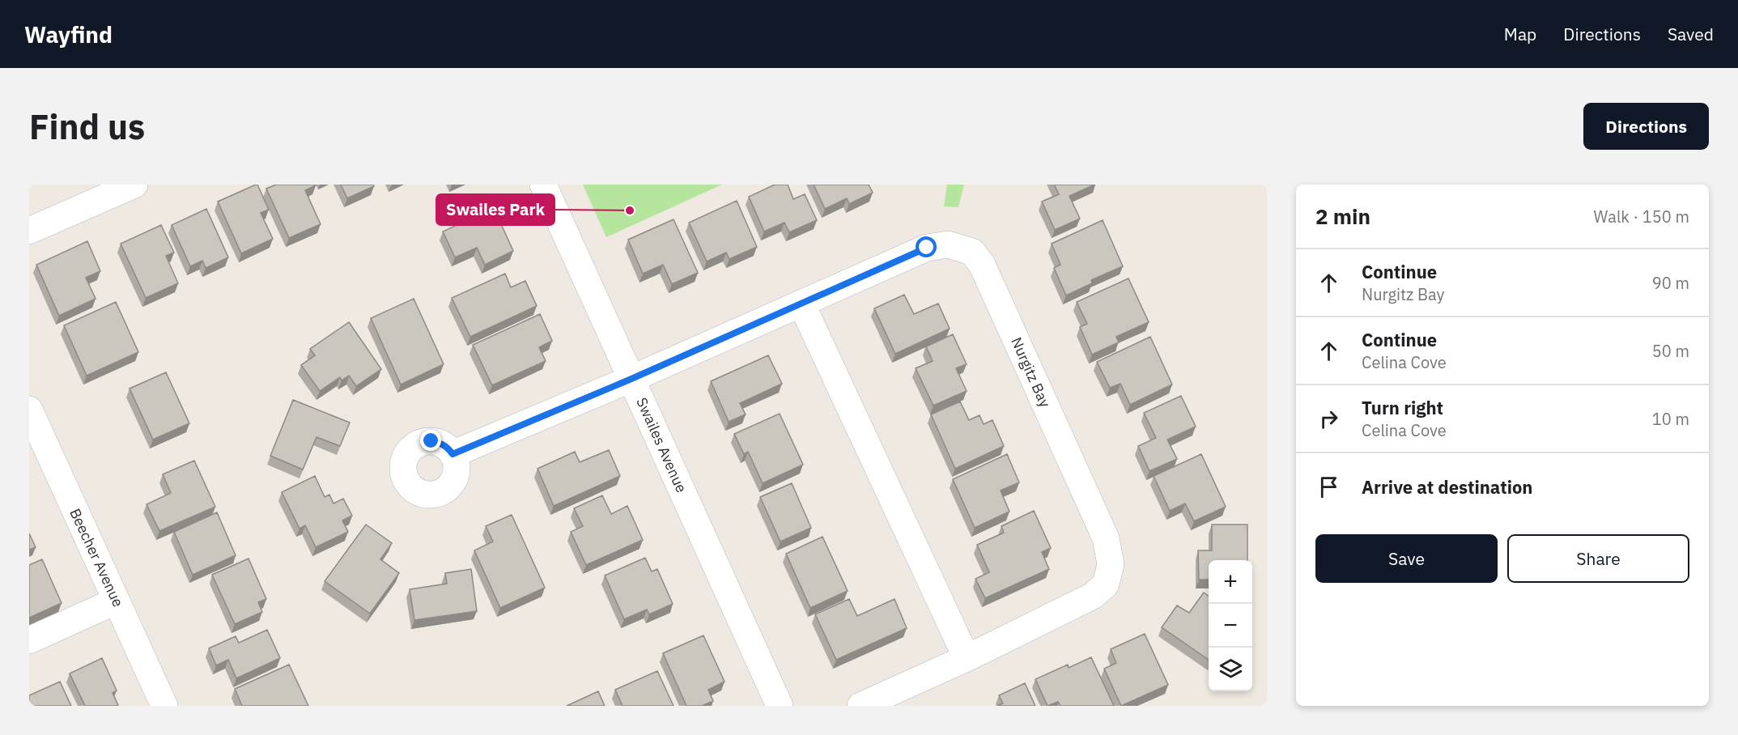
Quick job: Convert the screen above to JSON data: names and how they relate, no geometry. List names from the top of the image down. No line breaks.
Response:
{"streets":{"street":["Nurgitz Bay","Swailes Avenue","Beecher Avenue"]},"crossings":[["Nurgitz Bay","Swailes Avenue"]],"places":["Swailes Park"],"page":{"header":"Wayfind","nav":["Map","Directions","Saved"],"buttons":["Directions",["Save","Share"]],"title":"Find us","heading":["2 min","Walk · 150 m"],"list":[["Continue","Nurgitz Bay","90 m"],["Continue","Celina Cove","50 m"],["Turn right","Celina Cove","10 m"],"Arrive at destination"],"map_buttons":["+","−"]}}
